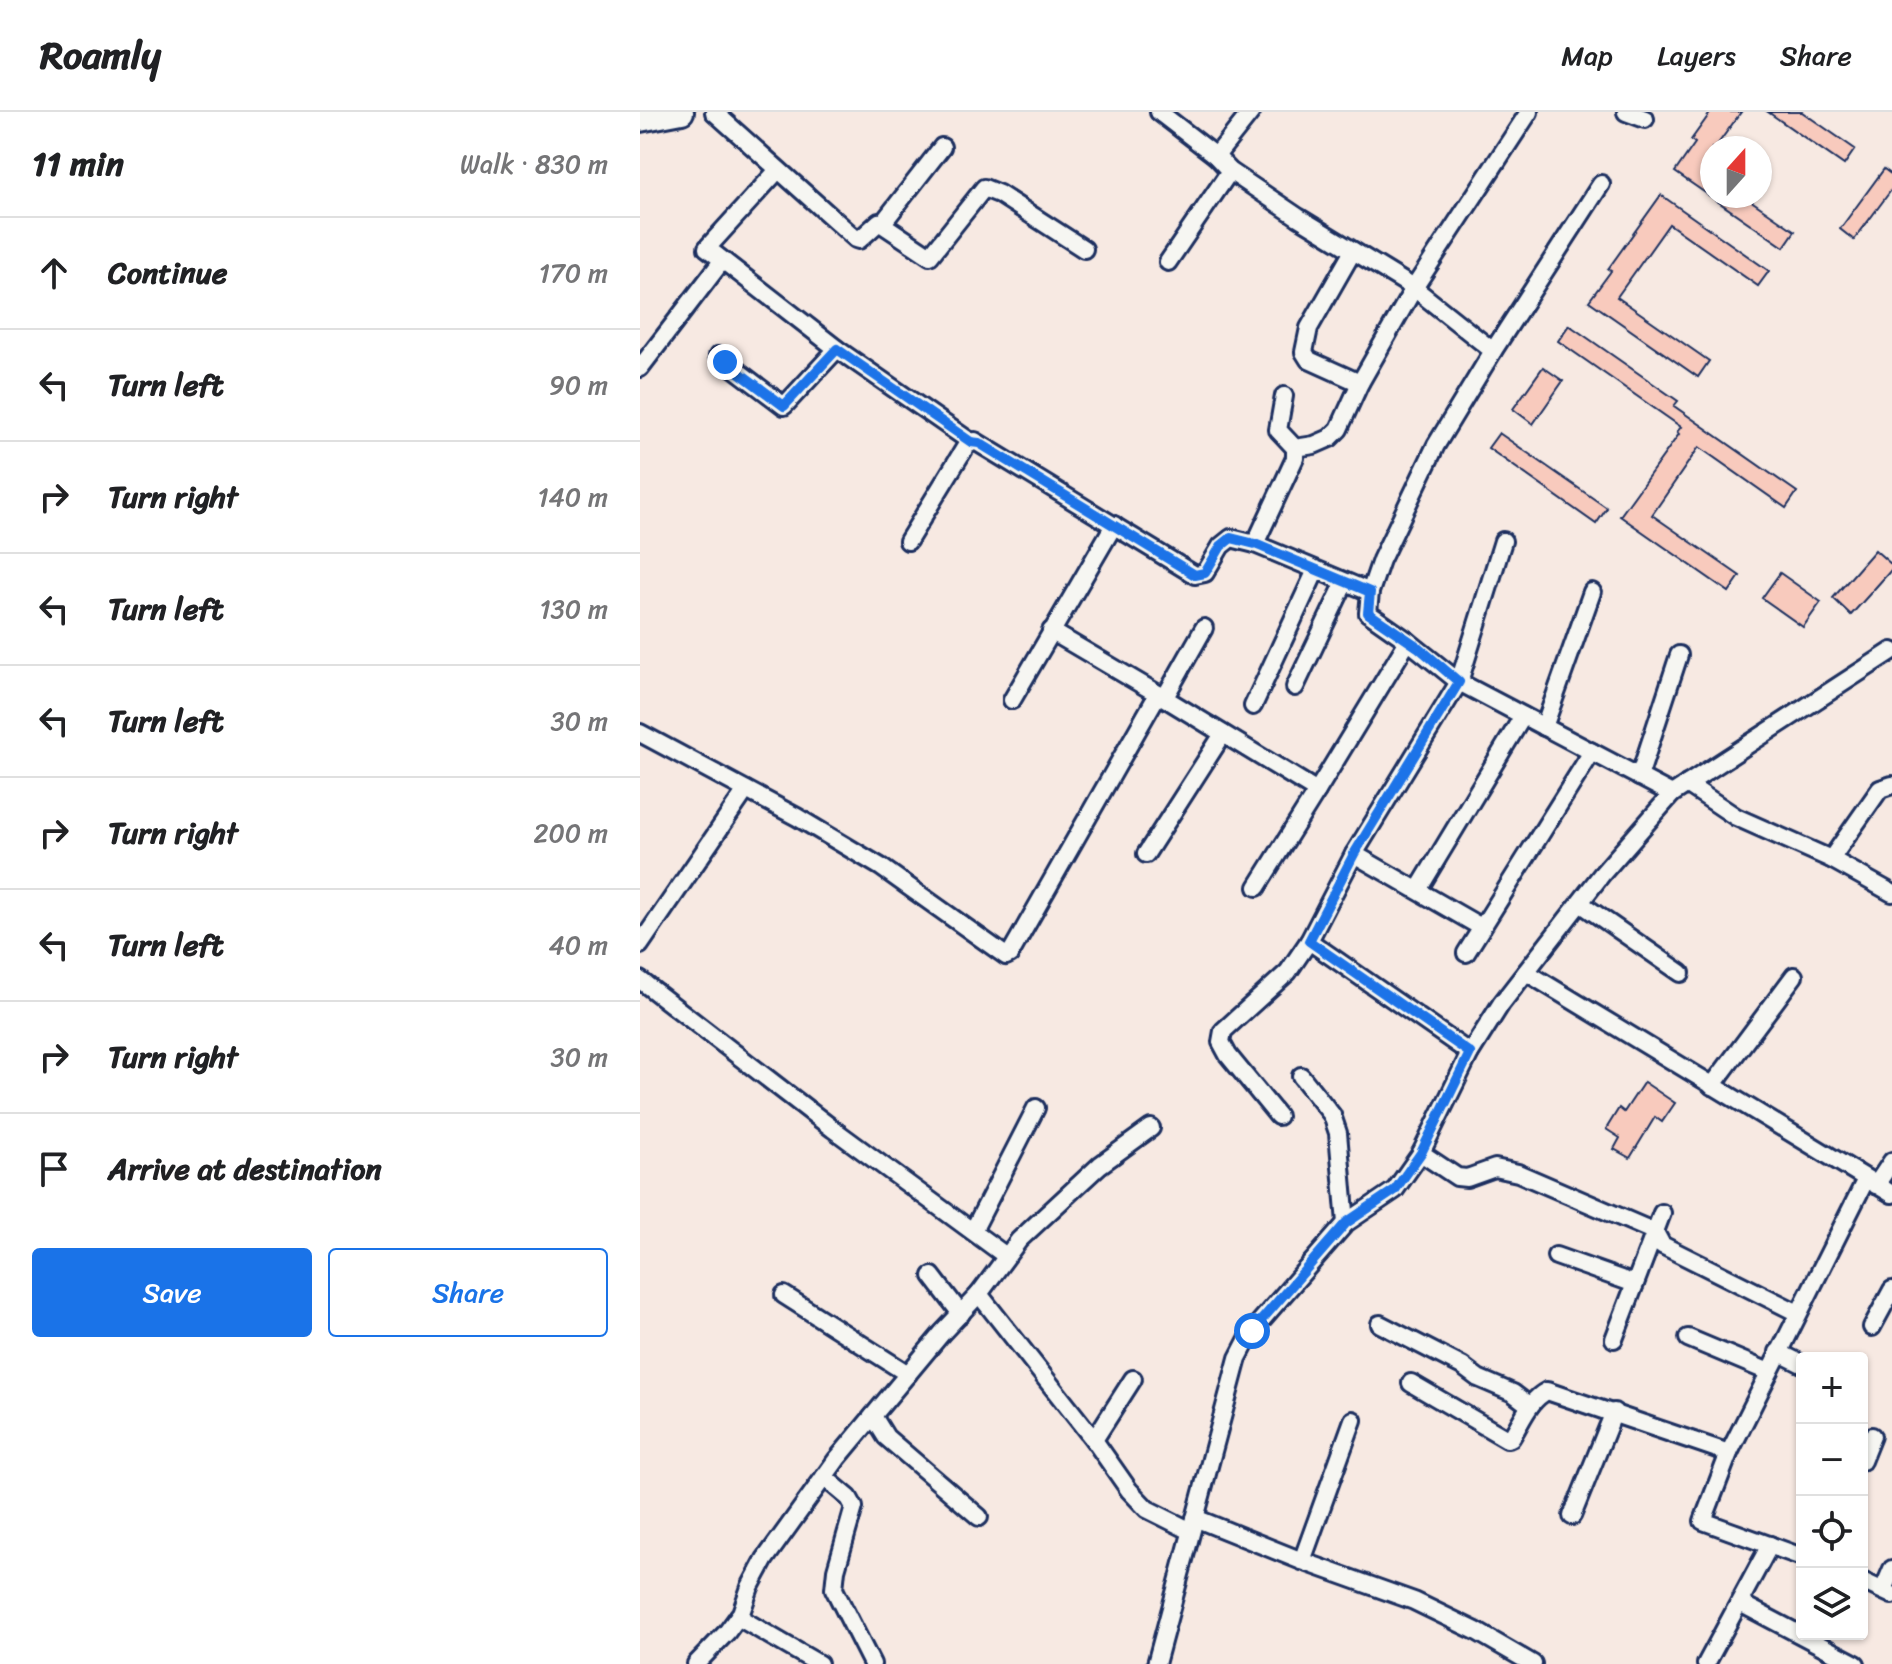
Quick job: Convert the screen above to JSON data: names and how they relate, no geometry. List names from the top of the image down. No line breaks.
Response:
{"north":"top","page":{"header":"Roamly","nav":["Map","Layers","Share"],"heading":["11 min","Walk · 830 m"],"list":[["Continue","170 m"],["Turn left","90 m"],["Turn right","140 m"],["Turn left","130 m"],["Turn left","30 m"],["Turn right","200 m"],["Turn left","40 m"],["Turn right","30 m"],"Arrive at destination"],"buttons":["Save","Share"],"map_buttons":["+","−"]}}
